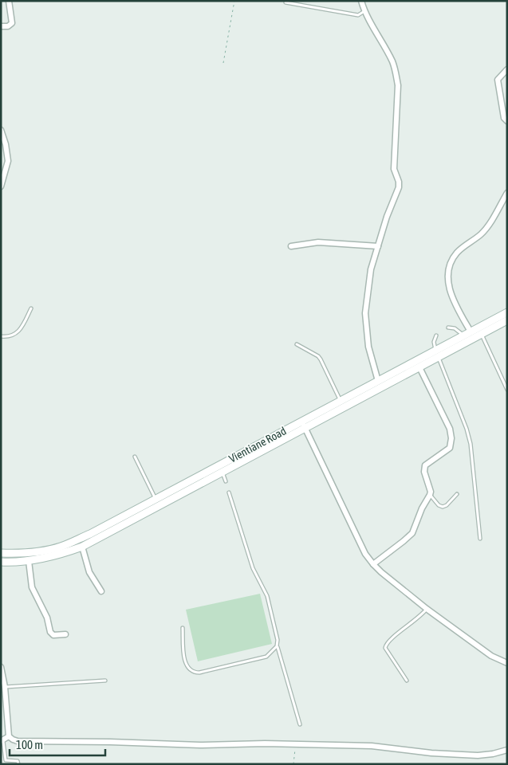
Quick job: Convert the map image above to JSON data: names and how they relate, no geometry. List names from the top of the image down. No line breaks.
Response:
{"streets":{"main road":["Vientiane Road"]},"scale_bar":"100 m"}
